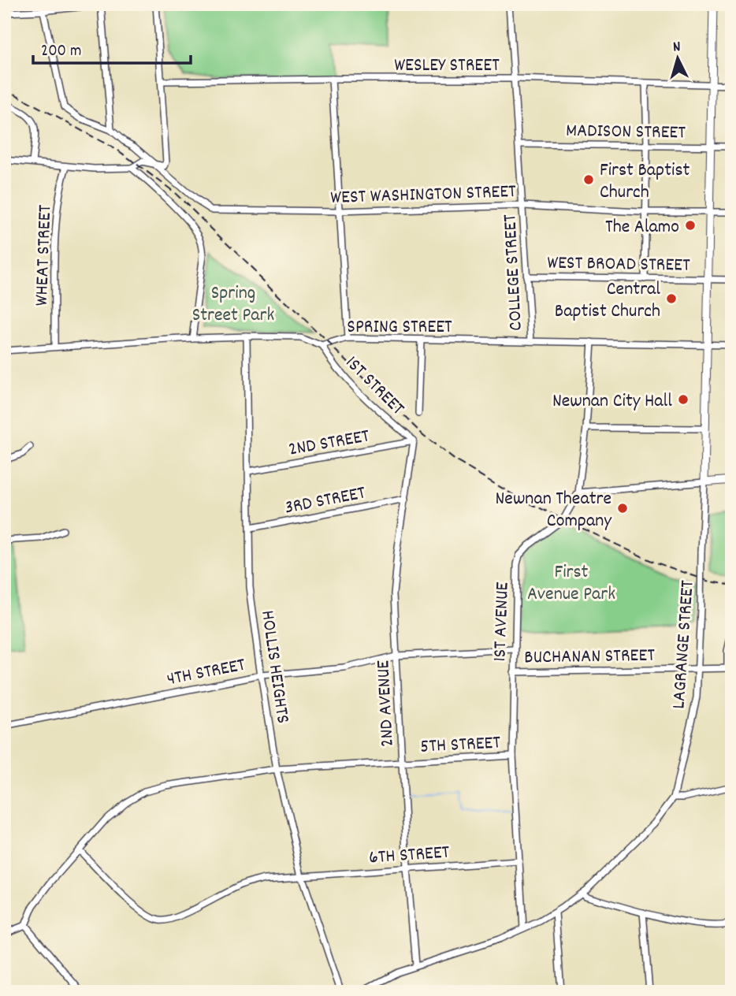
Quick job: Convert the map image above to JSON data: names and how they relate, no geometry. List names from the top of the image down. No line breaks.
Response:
{"streets":{"main road":["LAGRANGE STREET"],"street":["WESLEY STREET","MADISON STREET","WEST WASHINGTON STREET","WHEAT STREET","WEST BROAD STREET","COLLEGE STREET","SPRING STREET","1ST STREET","2ND STREET","3RD STREET","1ST AVENUE","BUCHANAN STREET","HOLLIS HEIGHTS","4TH STREET","2ND AVENUE","5TH STREET","6TH STREET"]},"crossings":[["WESLEY STREET","COLLEGE STREET"],["WESLEY STREET","LAGRANGE STREET"],["MADISON STREET","COLLEGE STREET"],["MADISON STREET","LAGRANGE STREET"],["WEST WASHINGTON STREET","COLLEGE STREET"],["WEST WASHINGTON STREET","LAGRANGE STREET"],["WHEAT STREET","SPRING STREET"],["WEST BROAD STREET","COLLEGE STREET"],["WEST BROAD STREET","LAGRANGE STREET"],["COLLEGE STREET","SPRING STREET"],["SPRING STREET","1ST STREET"],["SPRING STREET","1ST AVENUE"],["SPRING STREET","LAGRANGE STREET"],["SPRING STREET","HOLLIS HEIGHTS"],["1ST STREET","2ND STREET"],["1ST STREET","2ND AVENUE"],["2ND STREET","HOLLIS HEIGHTS"],["2ND STREET","2ND AVENUE"],["3RD STREET","HOLLIS HEIGHTS"],["3RD STREET","2ND AVENUE"],["1ST AVENUE","LAGRANGE STREET"],["1ST AVENUE","BUCHANAN STREET"],["1ST AVENUE","4TH STREET"],["1ST AVENUE","5TH STREET"],["1ST AVENUE","6TH STREET"],["LAGRANGE STREET","BUCHANAN STREET"],["LAGRANGE STREET","2ND AVENUE"],["HOLLIS HEIGHTS","4TH STREET"],["HOLLIS HEIGHTS","5TH STREET"],["HOLLIS HEIGHTS","6TH STREET"],["4TH STREET","2ND AVENUE"],["2ND AVENUE","5TH STREET"],["2ND AVENUE","6TH STREET"],["5TH STREET","6TH STREET"]],"parks":["Spring Street Park","First Avenue Park"],"places":["First Baptist Church","The Alamo","Central Baptist Church","Newnan City Hall","Newnan Theatre Company"],"scale_bar":"200 m","north":"top"}
